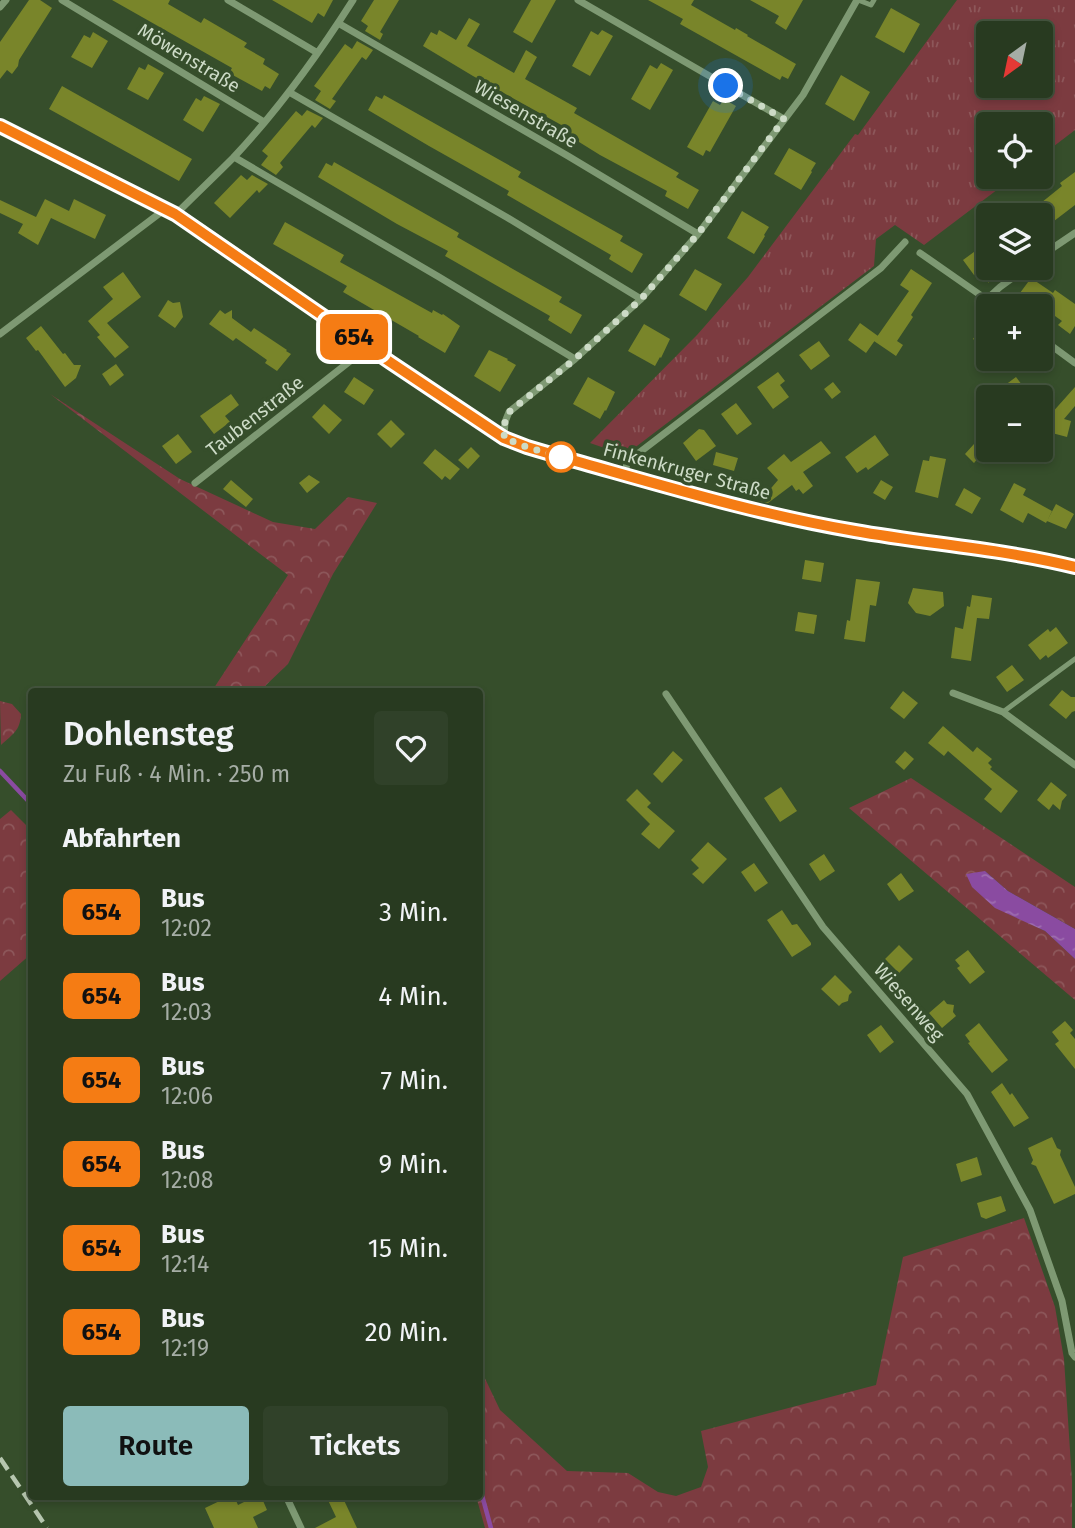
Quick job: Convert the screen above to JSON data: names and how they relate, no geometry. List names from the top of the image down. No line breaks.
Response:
{"streets":{"street":["Möwenstraße","Wiesenstraße","Taubenstraße","Finkenkruger Straße","Wiesenweg"]},"crossings":[["Taubenstraße","Finkenkruger Straße"]],"lines":["bus line 654"],"north":"bottom left","page":{"on_map":"654","map_buttons":["+","−"],"heading":[["Dohlensteg","Zu Fuß · 4 Min. · 250 m"],"Abfahrten"],"list":[{"mark":"654","name":"Bus","note":"12:02","value":"3 Min."},{"mark":"654","name":"Bus","note":"12:03","value":"4 Min."},{"mark":"654","name":"Bus","note":"12:06","value":"7 Min."},{"mark":"654","name":"Bus","note":"12:08","value":"9 Min."},{"mark":"654","name":"Bus","note":"12:14","value":"15 Min."},{"mark":"654","name":"Bus","note":"12:19","value":"20 Min."}],"buttons":["Route","Tickets"]}}
